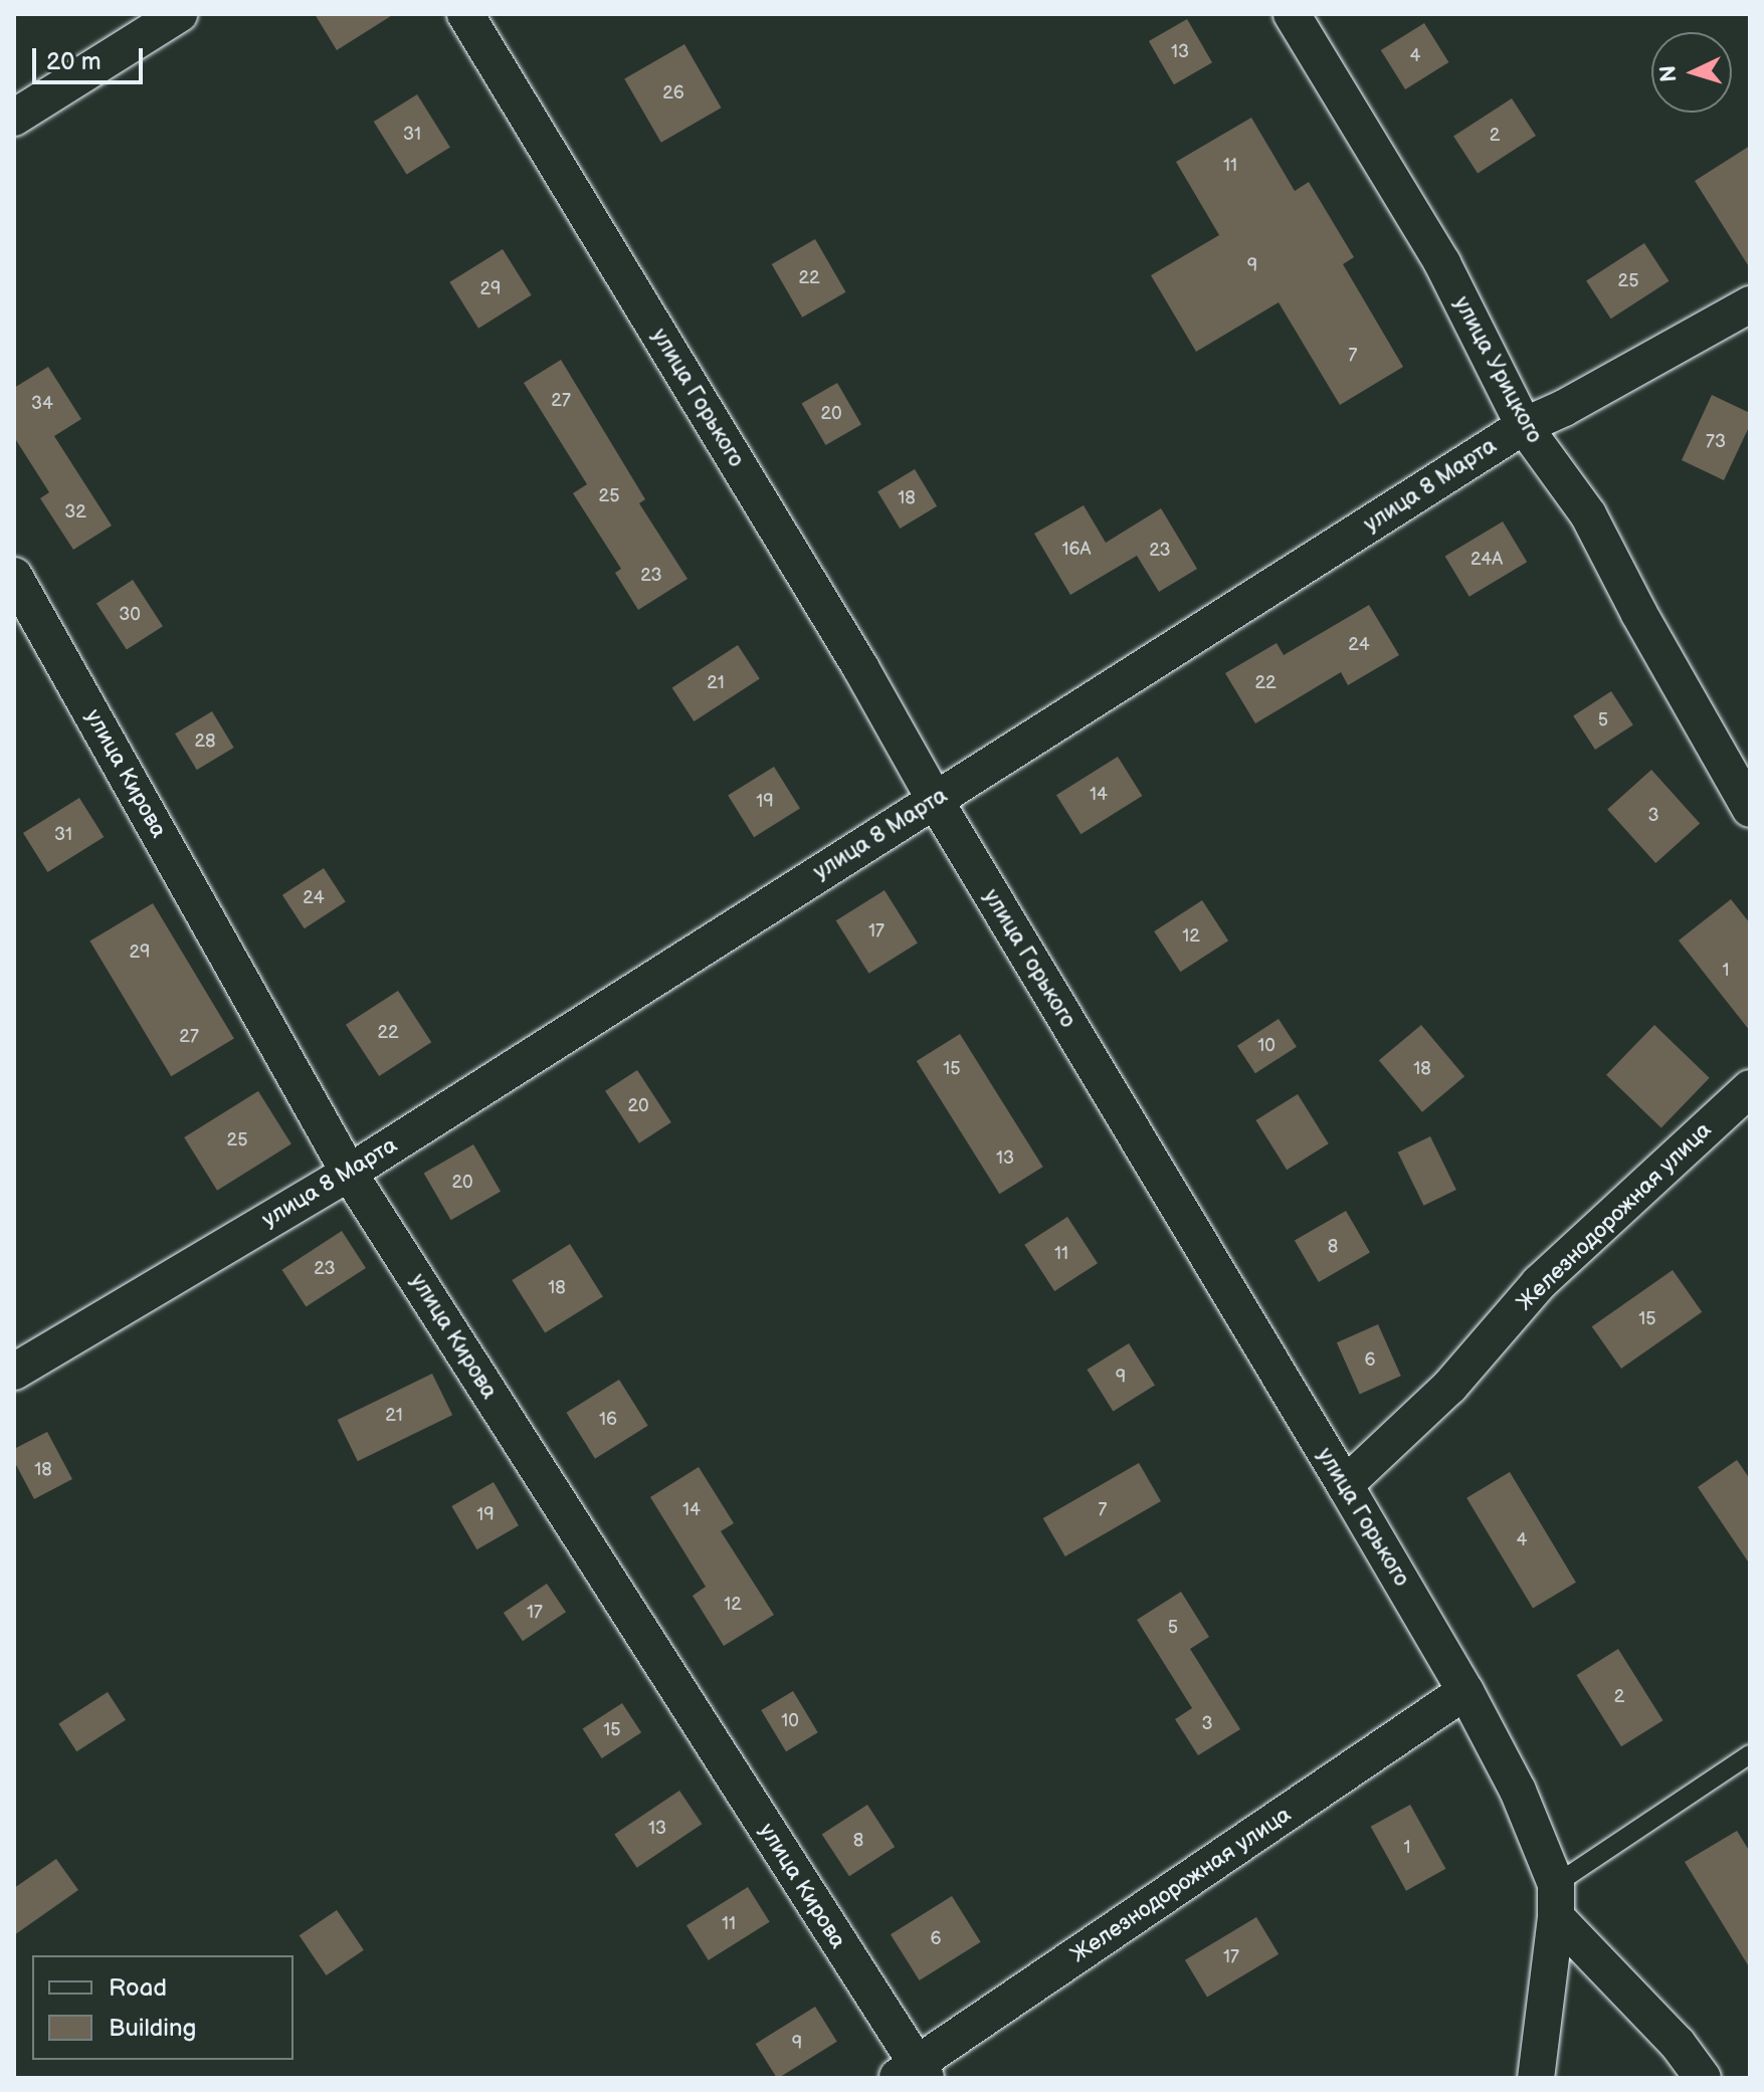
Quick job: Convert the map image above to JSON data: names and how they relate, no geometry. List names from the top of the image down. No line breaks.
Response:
{"streets":{"street":["улица Урицкого","улица Горького","улица 8 Марта","улица Кирова","Железнодорожная улица"]},"crossings":[["улица Урицкого","улица 8 Марта"],["улица Горького","улица 8 Марта"],["улица Горького","Железнодорожная улица"],["улица 8 Марта","улица Кирова"],["улица Кирова","Железнодорожная улица"]],"house_numbers":["13","4","26","31","2","11","9","22","25","29","7","27","34","20","73","25","18","32","16А","23","24А","23","30","24","21","22","5","28","14","19","3","31","24","17","12","29","1","22","27","10","15","18","20","25","13","20","8","11","23","18","15","6","9","21","16","18","14","7","19","4","12","17","5","2","10","3","15","13","8","1","11","6","17","9"],"legend":["Road","Building"],"scale_bar":"20 m","north":"left"}
